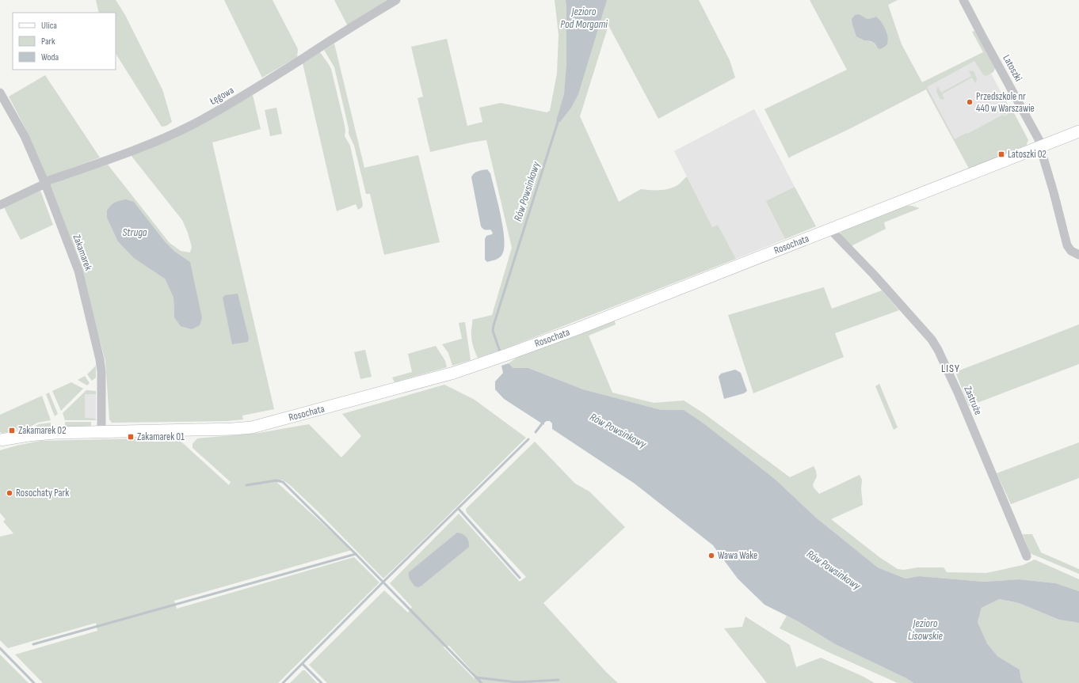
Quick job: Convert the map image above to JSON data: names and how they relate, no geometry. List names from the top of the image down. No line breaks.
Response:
{"streets":{"street":["Latoszki","Łęgowa","Rosochata","Zakamarek","Zastruże"]},"crossings":[["Latoszki","Rosochata"],["Łęgowa","Zakamarek"],["Rosochata","Zakamarek"],["Rosochata","Zastruże"]],"districts":["LISY"],"water":["Jezioro Pod Morgami","Rów Powsinkowy","Struga","Jezioro Lisowskie"],"places":{"other":["Przedszkole nr 440 w Warszawie","Rosochaty Park","Wawa Wake"],"transit":["Latoszki 02","Zakamarek 02","Zakamarek 01"]},"legend":["Ulica","Park","Woda"]}
